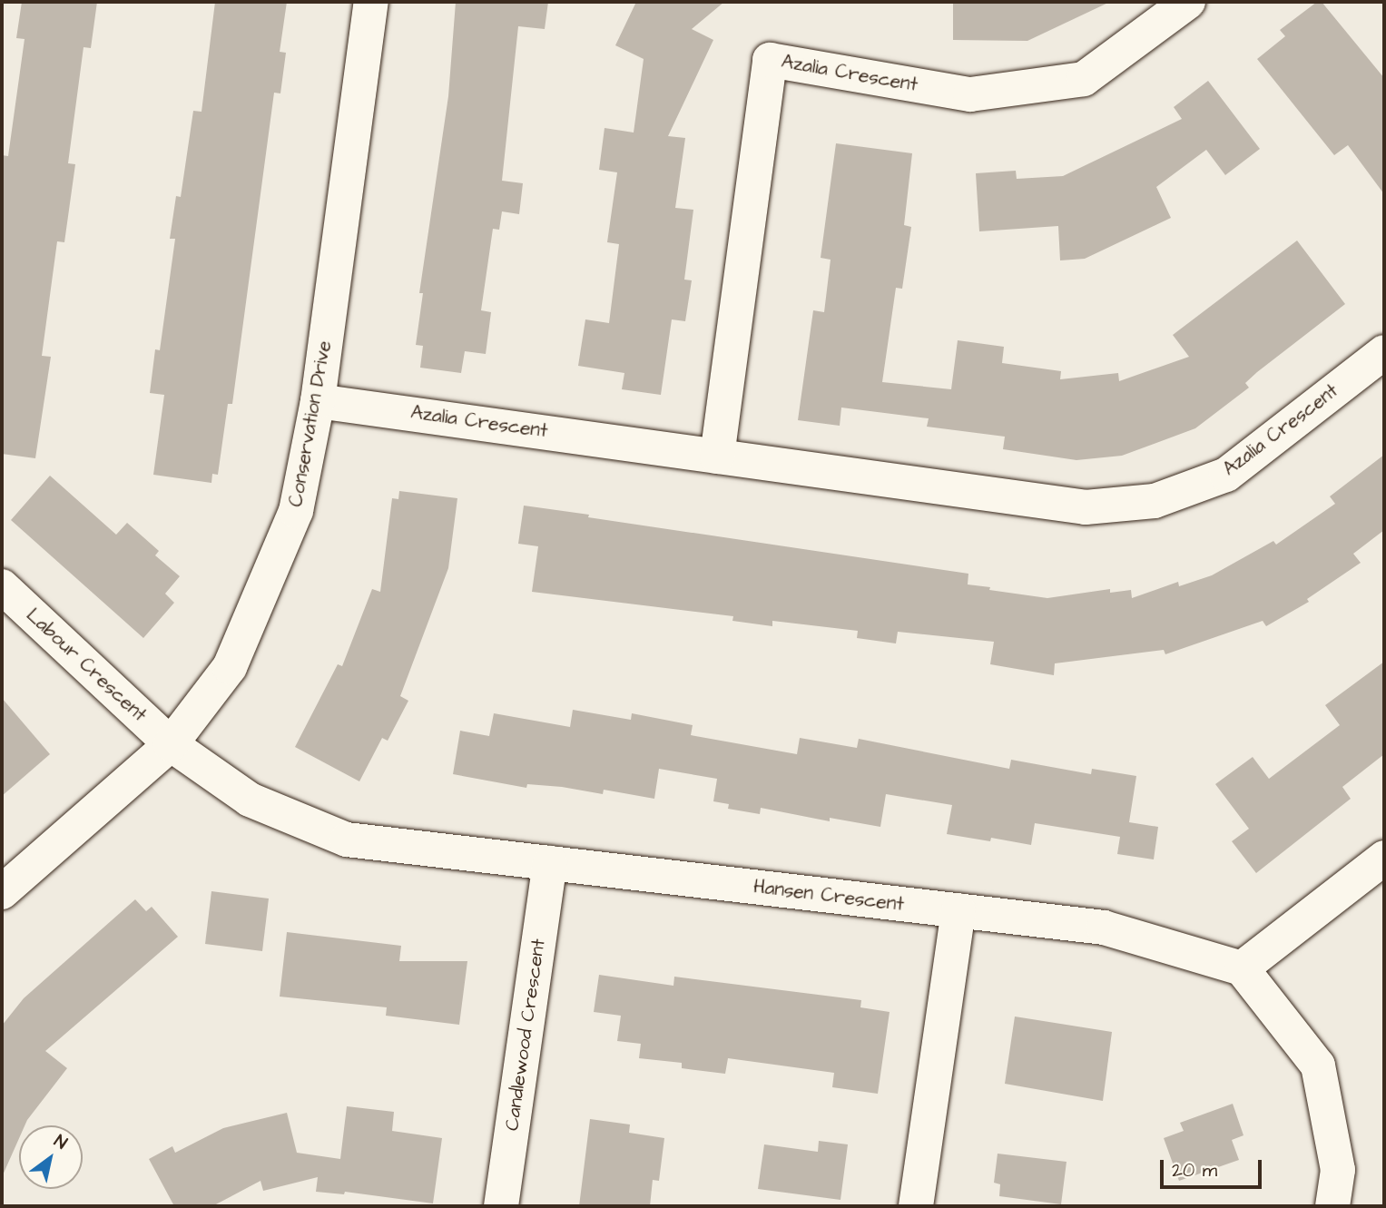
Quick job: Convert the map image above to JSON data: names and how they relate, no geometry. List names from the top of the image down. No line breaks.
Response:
{"streets":{"street":["Azalia Crescent","Conservation Drive","Labour Crescent","Hansen Crescent","Candlewood Crescent"]},"crossings":[["Azalia Crescent","Conservation Drive"],["Conservation Drive","Labour Crescent"],["Conservation Drive","Hansen Crescent"],["Labour Crescent","Hansen Crescent"],["Hansen Crescent","Candlewood Crescent"]],"scale_bar":"20 m","north":"top right"}
